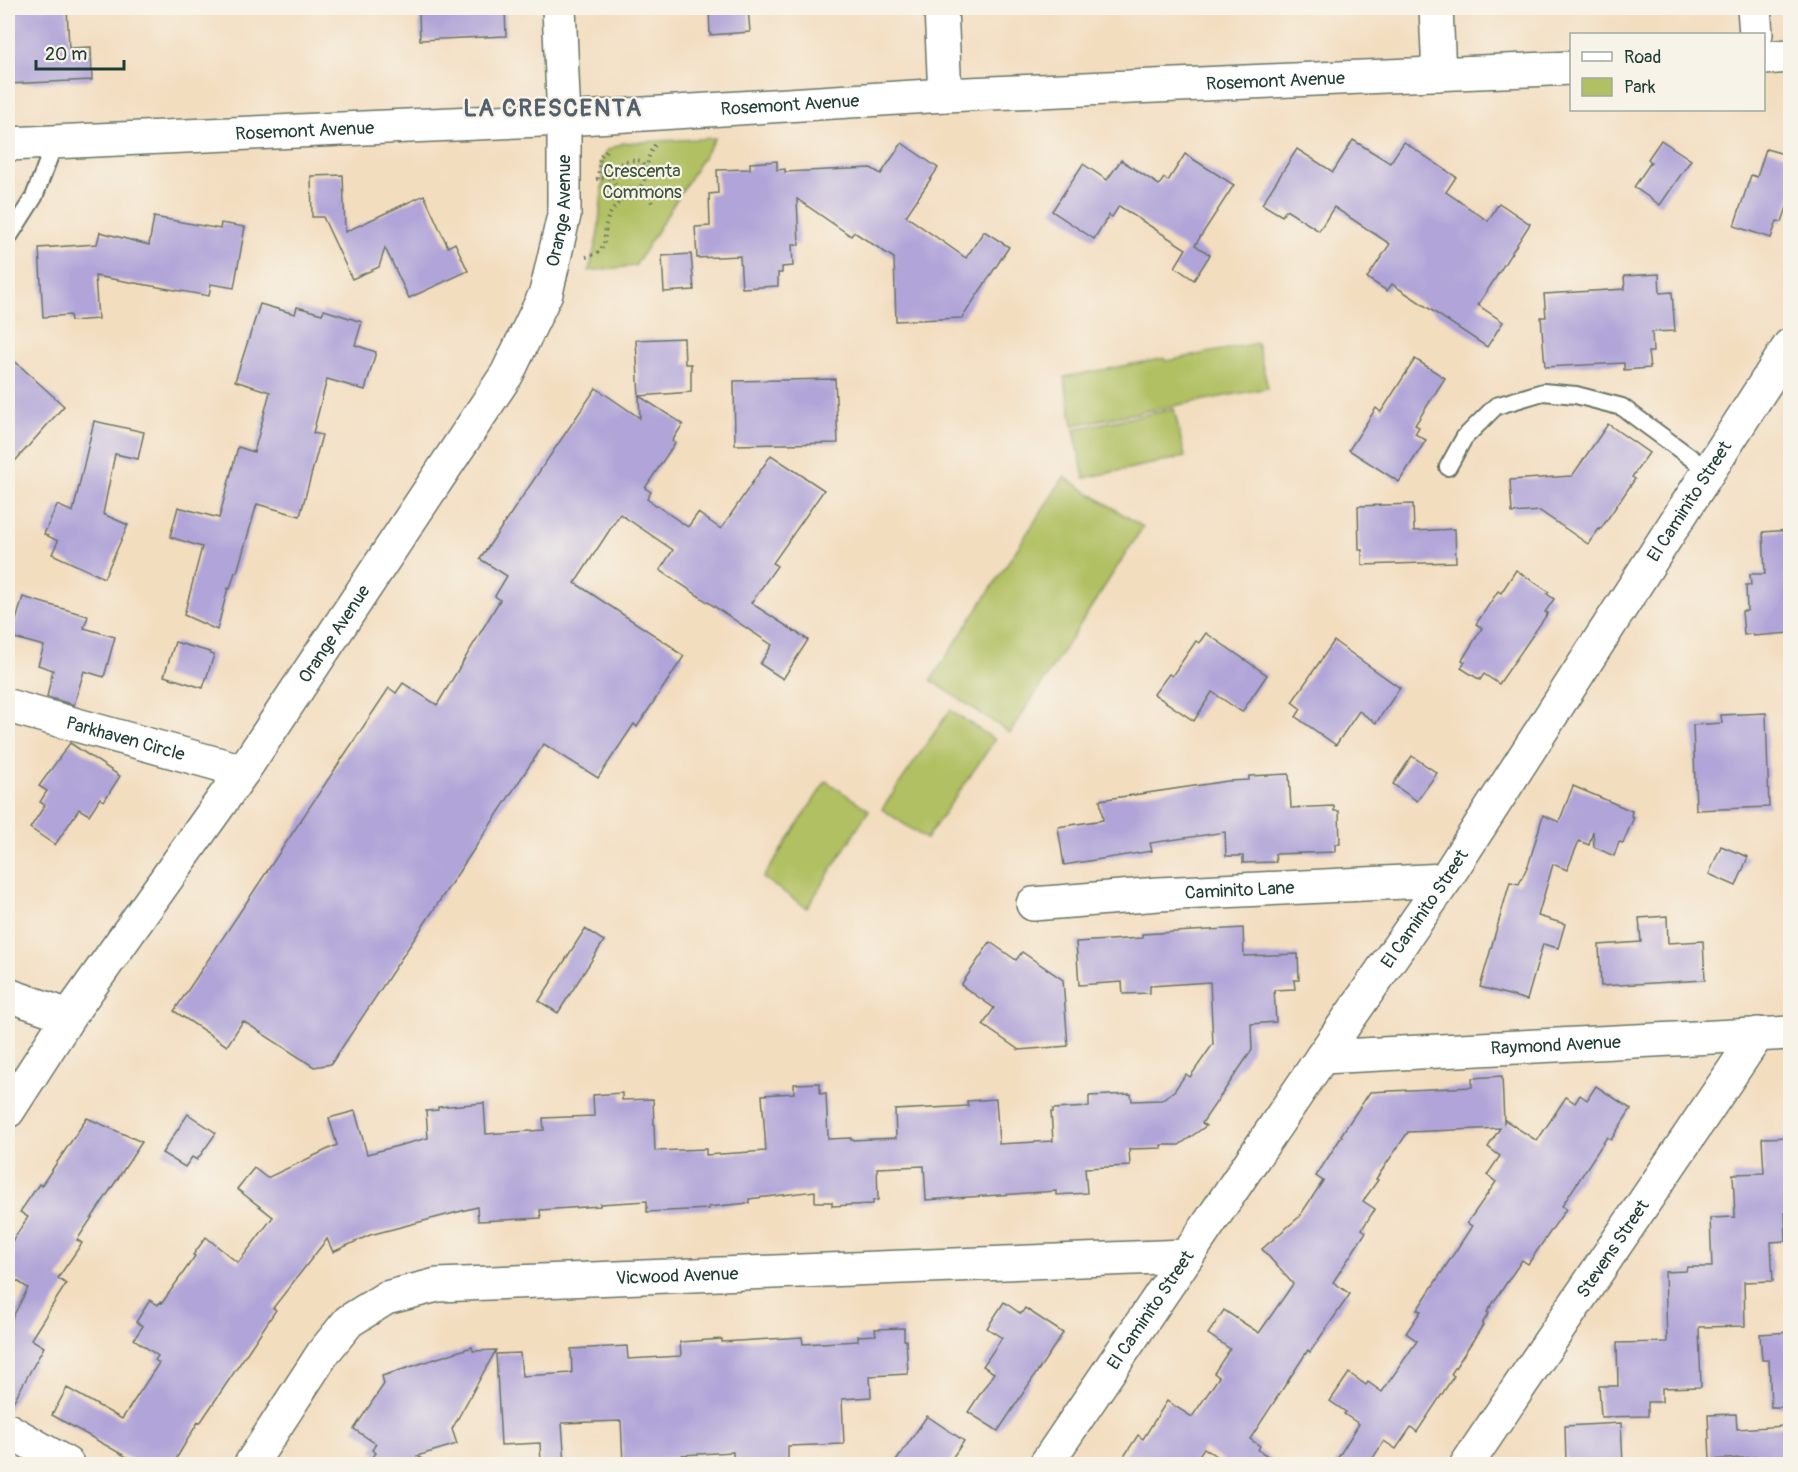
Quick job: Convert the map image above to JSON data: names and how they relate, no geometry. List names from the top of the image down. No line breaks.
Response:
{"streets":{"street":["Rosemont Avenue","Orange Avenue","El Caminito Street","Parkhaven Circle","Caminito Lane","Raymond Avenue","Stevens Street","Vicwood Avenue"]},"crossings":[["Rosemont Avenue","Orange Avenue"],["Orange Avenue","Parkhaven Circle"],["El Caminito Street","Caminito Lane"],["El Caminito Street","Raymond Avenue"],["El Caminito Street","Vicwood Avenue"],["Raymond Avenue","Stevens Street"]],"districts":["LA CRESCENTA"],"parks":["Crescenta Commons"],"legend":["Road","Park"],"scale_bar":"20 m"}
